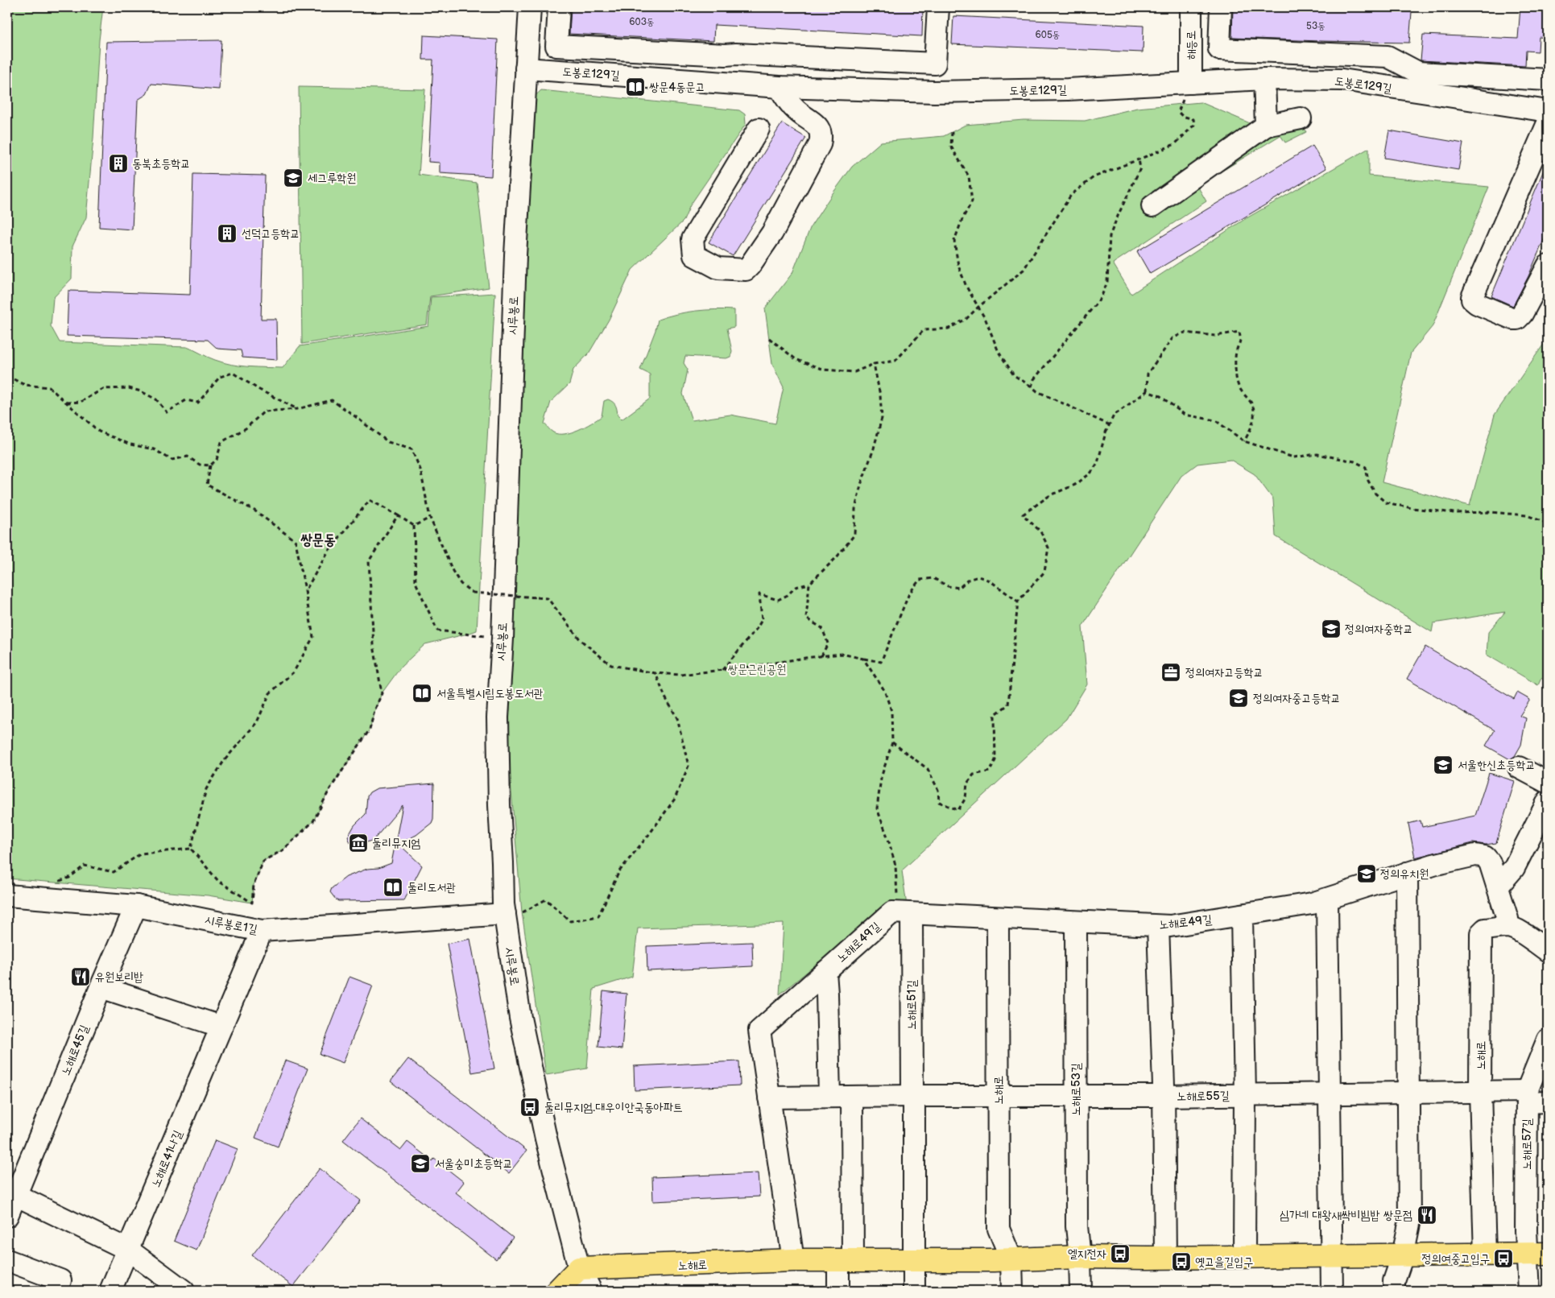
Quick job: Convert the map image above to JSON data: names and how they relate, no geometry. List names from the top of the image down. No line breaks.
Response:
{"streets":{"main road":["노해로"],"street":["해등로","도봉로129길","시루봉로","노해로49길","시루봉로1길","노해로51길","노해로45길","노해로53길","노해로55길","노해로57길","노해로41나길"]},"crossings":[["해등로","도봉로129길"],["도봉로129길","시루봉로"],["시루봉로","시루봉로1길"],["시루봉로","노해로"],["노해로49길","노해로51길"],["노해로49길","노해로"],["노해로49길","노해로53길"],["시루봉로1길","노해로45길"],["시루봉로1길","노해로41나길"],["노해로51길","노해로"],["노해로","노해로53길"],["노해로","노해로55길"],["노해로","노해로57길"],["노해로53길","노해로55길"],["노해로55길","노해로57길"]],"districts":["쌍문동"],"parks":["쌍문근린공원"],"places":{"library":["쌍문4동문고","서울특별시립도봉도서관","둘리도서관"],"building":["동북초등학교","선덕고등학교"],"school or university":["세그루학원","정의여자중학교","정의여자중고등학교","서울한신초등학교","정의유치원","서울숭미초등학교"],"office":["정의여자고등학교"],"museum":["둘리뮤지엄"],"restaurant":["유원보리밥","심가네 대왕새싹비빔밥 쌍문점"],"bus stop":["둘리뮤지엄.대우이안국동아파트","엘지전자","정의여중고입구","옛고을길입구"]},"house_numbers":["603동","53동","605동"]}
